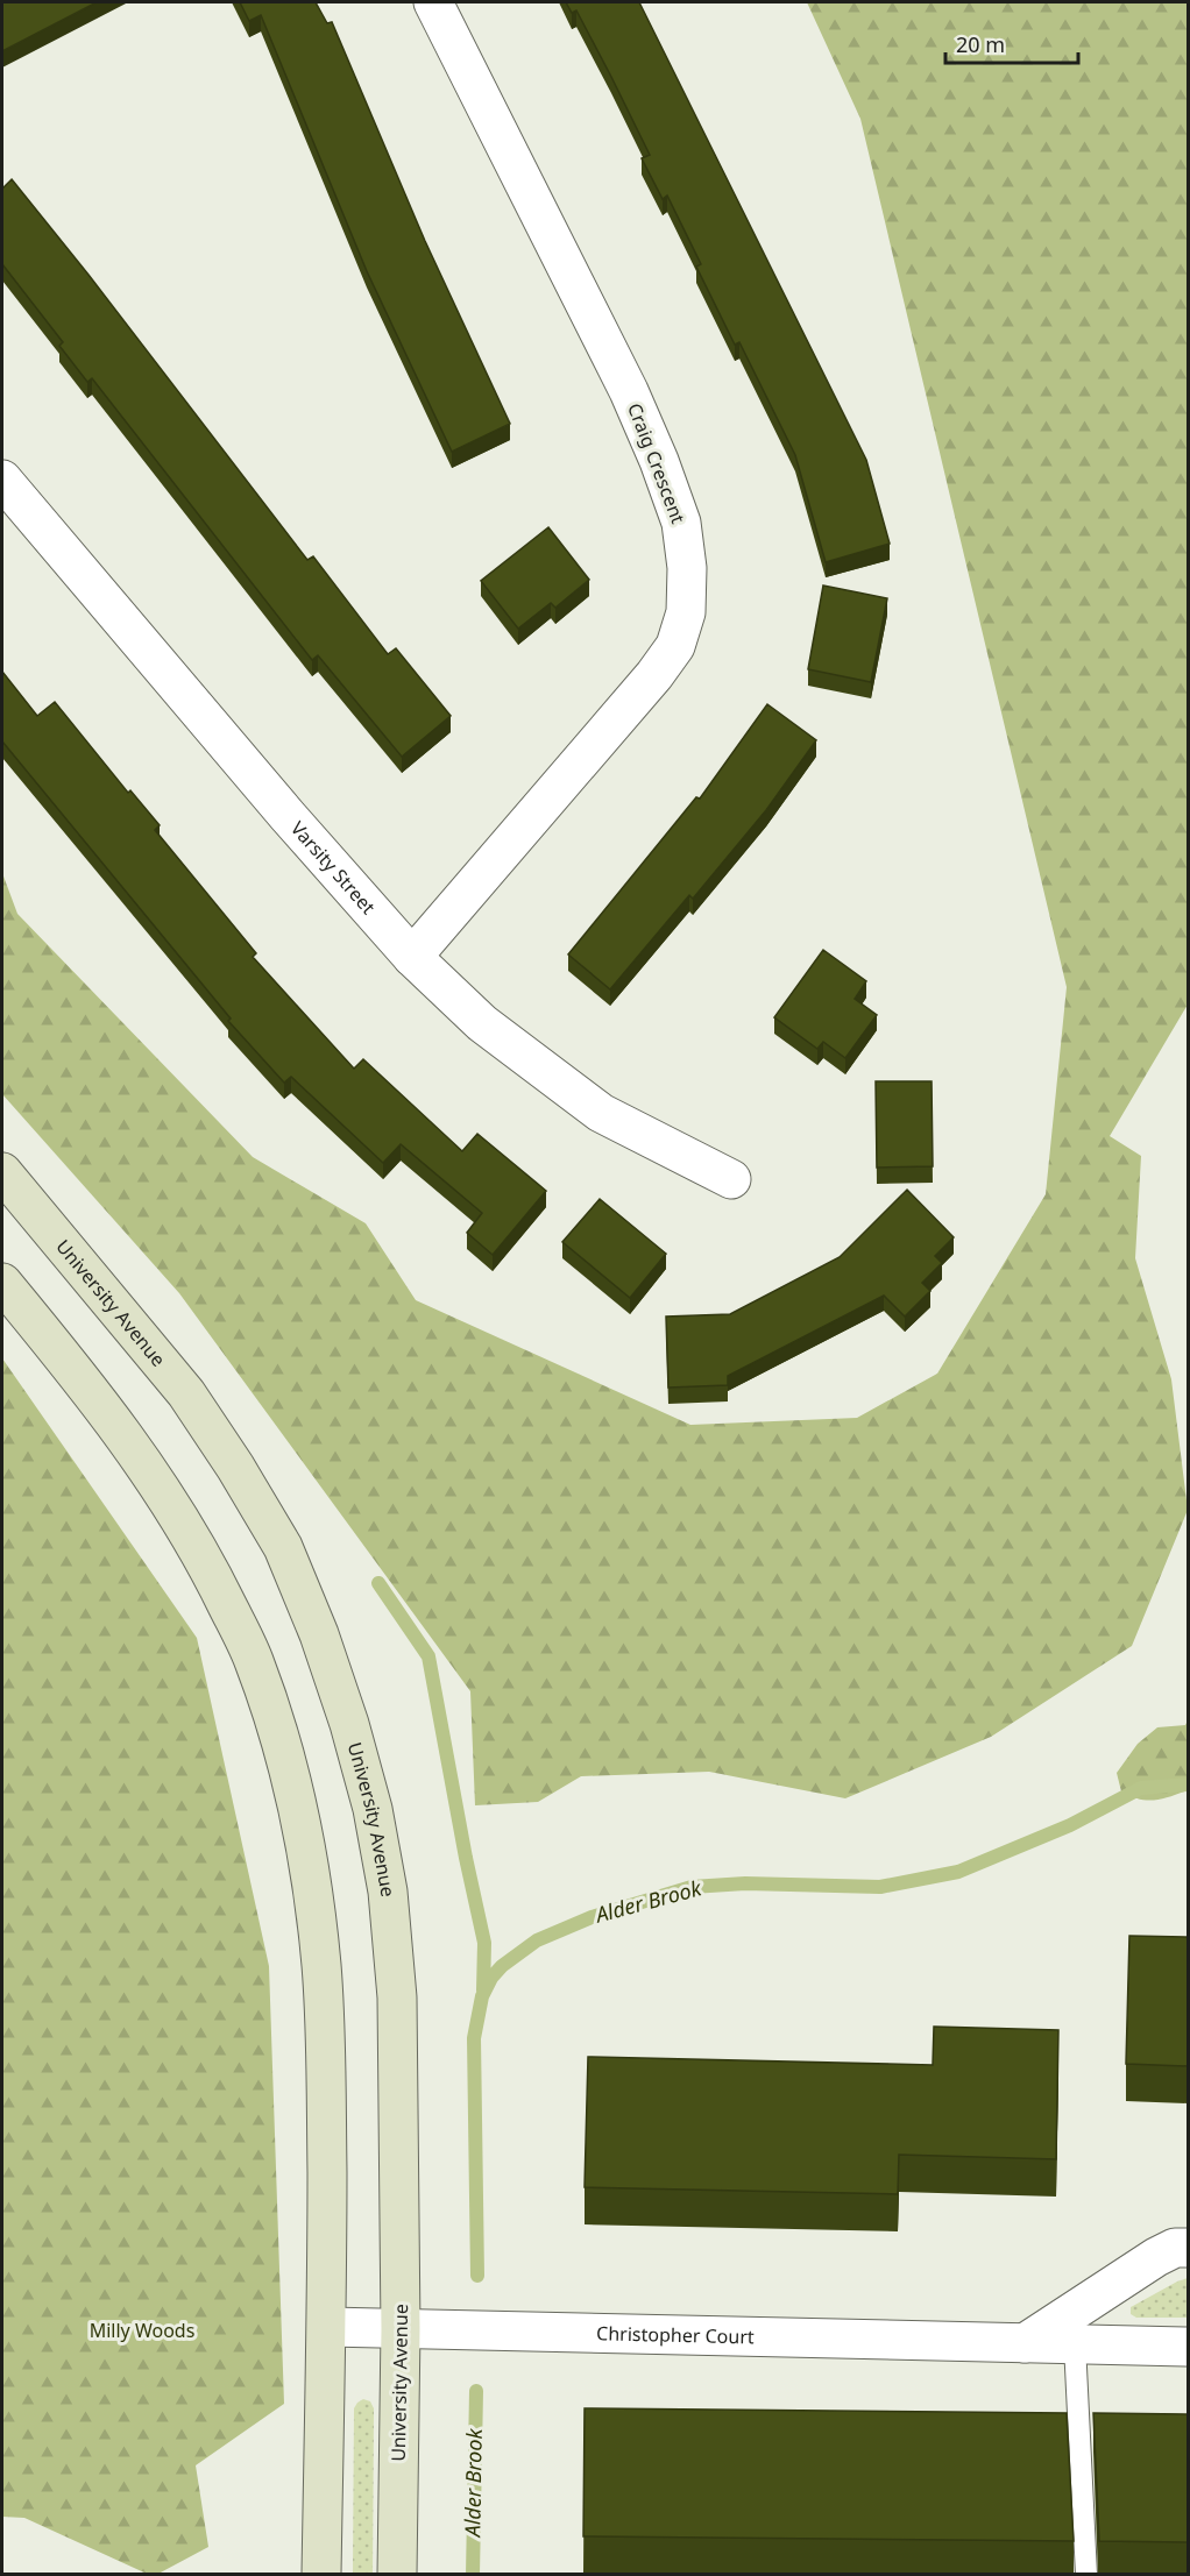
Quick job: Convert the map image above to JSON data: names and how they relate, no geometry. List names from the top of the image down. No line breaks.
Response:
{"streets":{"main road":["University Avenue"],"street":["Craig Crescent","Varsity Street","Christopher Court"]},"crossings":[["Craig Crescent","Varsity Street"],["University Avenue","Christopher Court"]],"water":["Alder Brook"],"parks":["Milly Woods"],"scale_bar":"20 m"}
